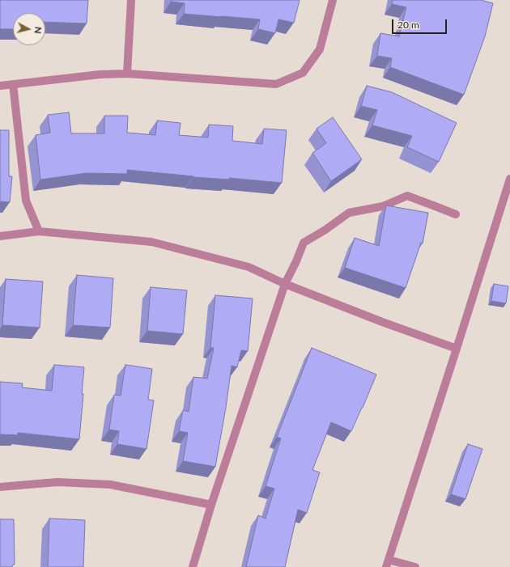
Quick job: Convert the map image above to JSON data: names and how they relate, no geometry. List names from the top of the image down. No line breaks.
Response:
{"scale_bar":"20 m","north":"right"}
